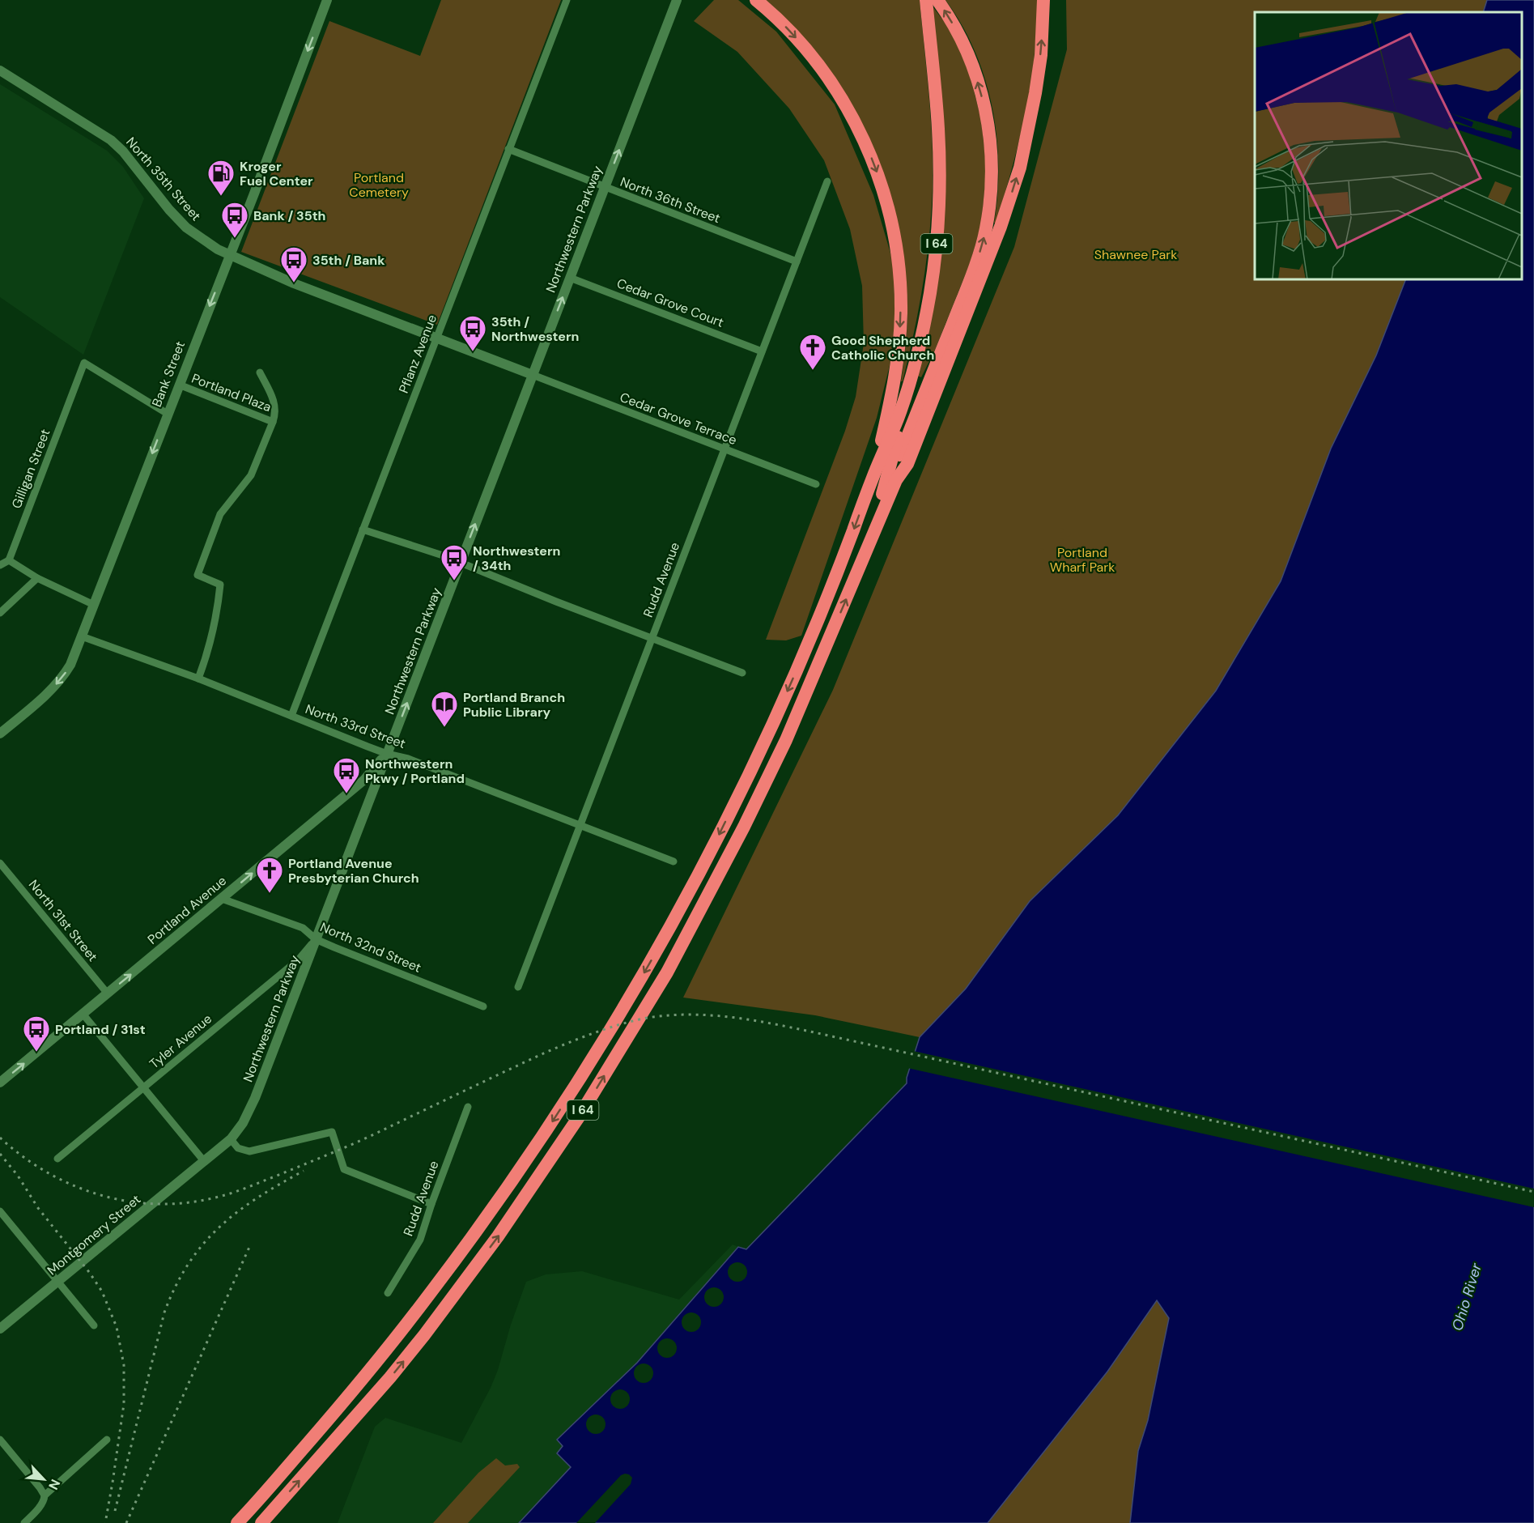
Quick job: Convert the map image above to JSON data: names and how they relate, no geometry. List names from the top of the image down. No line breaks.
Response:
{"streets":{"highway":["I 64"],"street":["North 35th Street","North 36th Street","Northwestern Parkway","Cedar Grove Court","Pflanz Avenue","Bank Street","Portland Plaza","Cedar Grove Terrace","Gilligan Street","Rudd Avenue","North 33rd Street","Portland Avenue","North 31st Street","North 32nd Street","Tyler Avenue","Montgomery Street"]},"crossings":[["North 35th Street","Northwestern Parkway"],["North 35th Street","Pflanz Avenue"],["North 35th Street","Bank Street"],["North 35th Street","Cedar Grove Terrace"],["North 36th Street","Northwestern Parkway"],["North 36th Street","Pflanz Avenue"],["North 36th Street","Rudd Avenue"],["Northwestern Parkway","Cedar Grove Court"],["Northwestern Parkway","Cedar Grove Terrace"],["Northwestern Parkway","North 33rd Street"],["Northwestern Parkway","Portland Avenue"],["Northwestern Parkway","North 32nd Street"],["Northwestern Parkway","Tyler Avenue"],["Northwestern Parkway","Montgomery Street"],["Cedar Grove Court","Rudd Avenue"],["Pflanz Avenue","North 33rd Street"],["Bank Street","Portland Plaza"],["Bank Street","Gilligan Street"],["Bank Street","North 33rd Street"],["Portland Plaza","North 33rd Street"],["Cedar Grove Terrace","Rudd Avenue"],["Rudd Avenue","North 33rd Street"],["North 33rd Street","Portland Avenue"],["Portland Avenue","North 31st Street"],["Portland Avenue","North 32nd Street"],["North 32nd Street","Tyler Avenue"]],"one_way":["Northwestern Parkway","Bank Street","Portland Avenue"],"water":["Ohio River"],"parks":["Portland Cemetery","Shawnee Park","Portland Wharf Park"],"places":{"fuel station":["Kroger Fuel Center"],"bus stop":["Bank / 35th","35th / Bank","35th / Northwestern","Northwestern / 34th","Northwestern Pkwy / Portland","Portland / 31st"],"church":["Good Shepherd Catholic Church","Portland Avenue Presbyterian Church"],"library":["Portland Branch Public Library"]},"north":"bottom right"}
